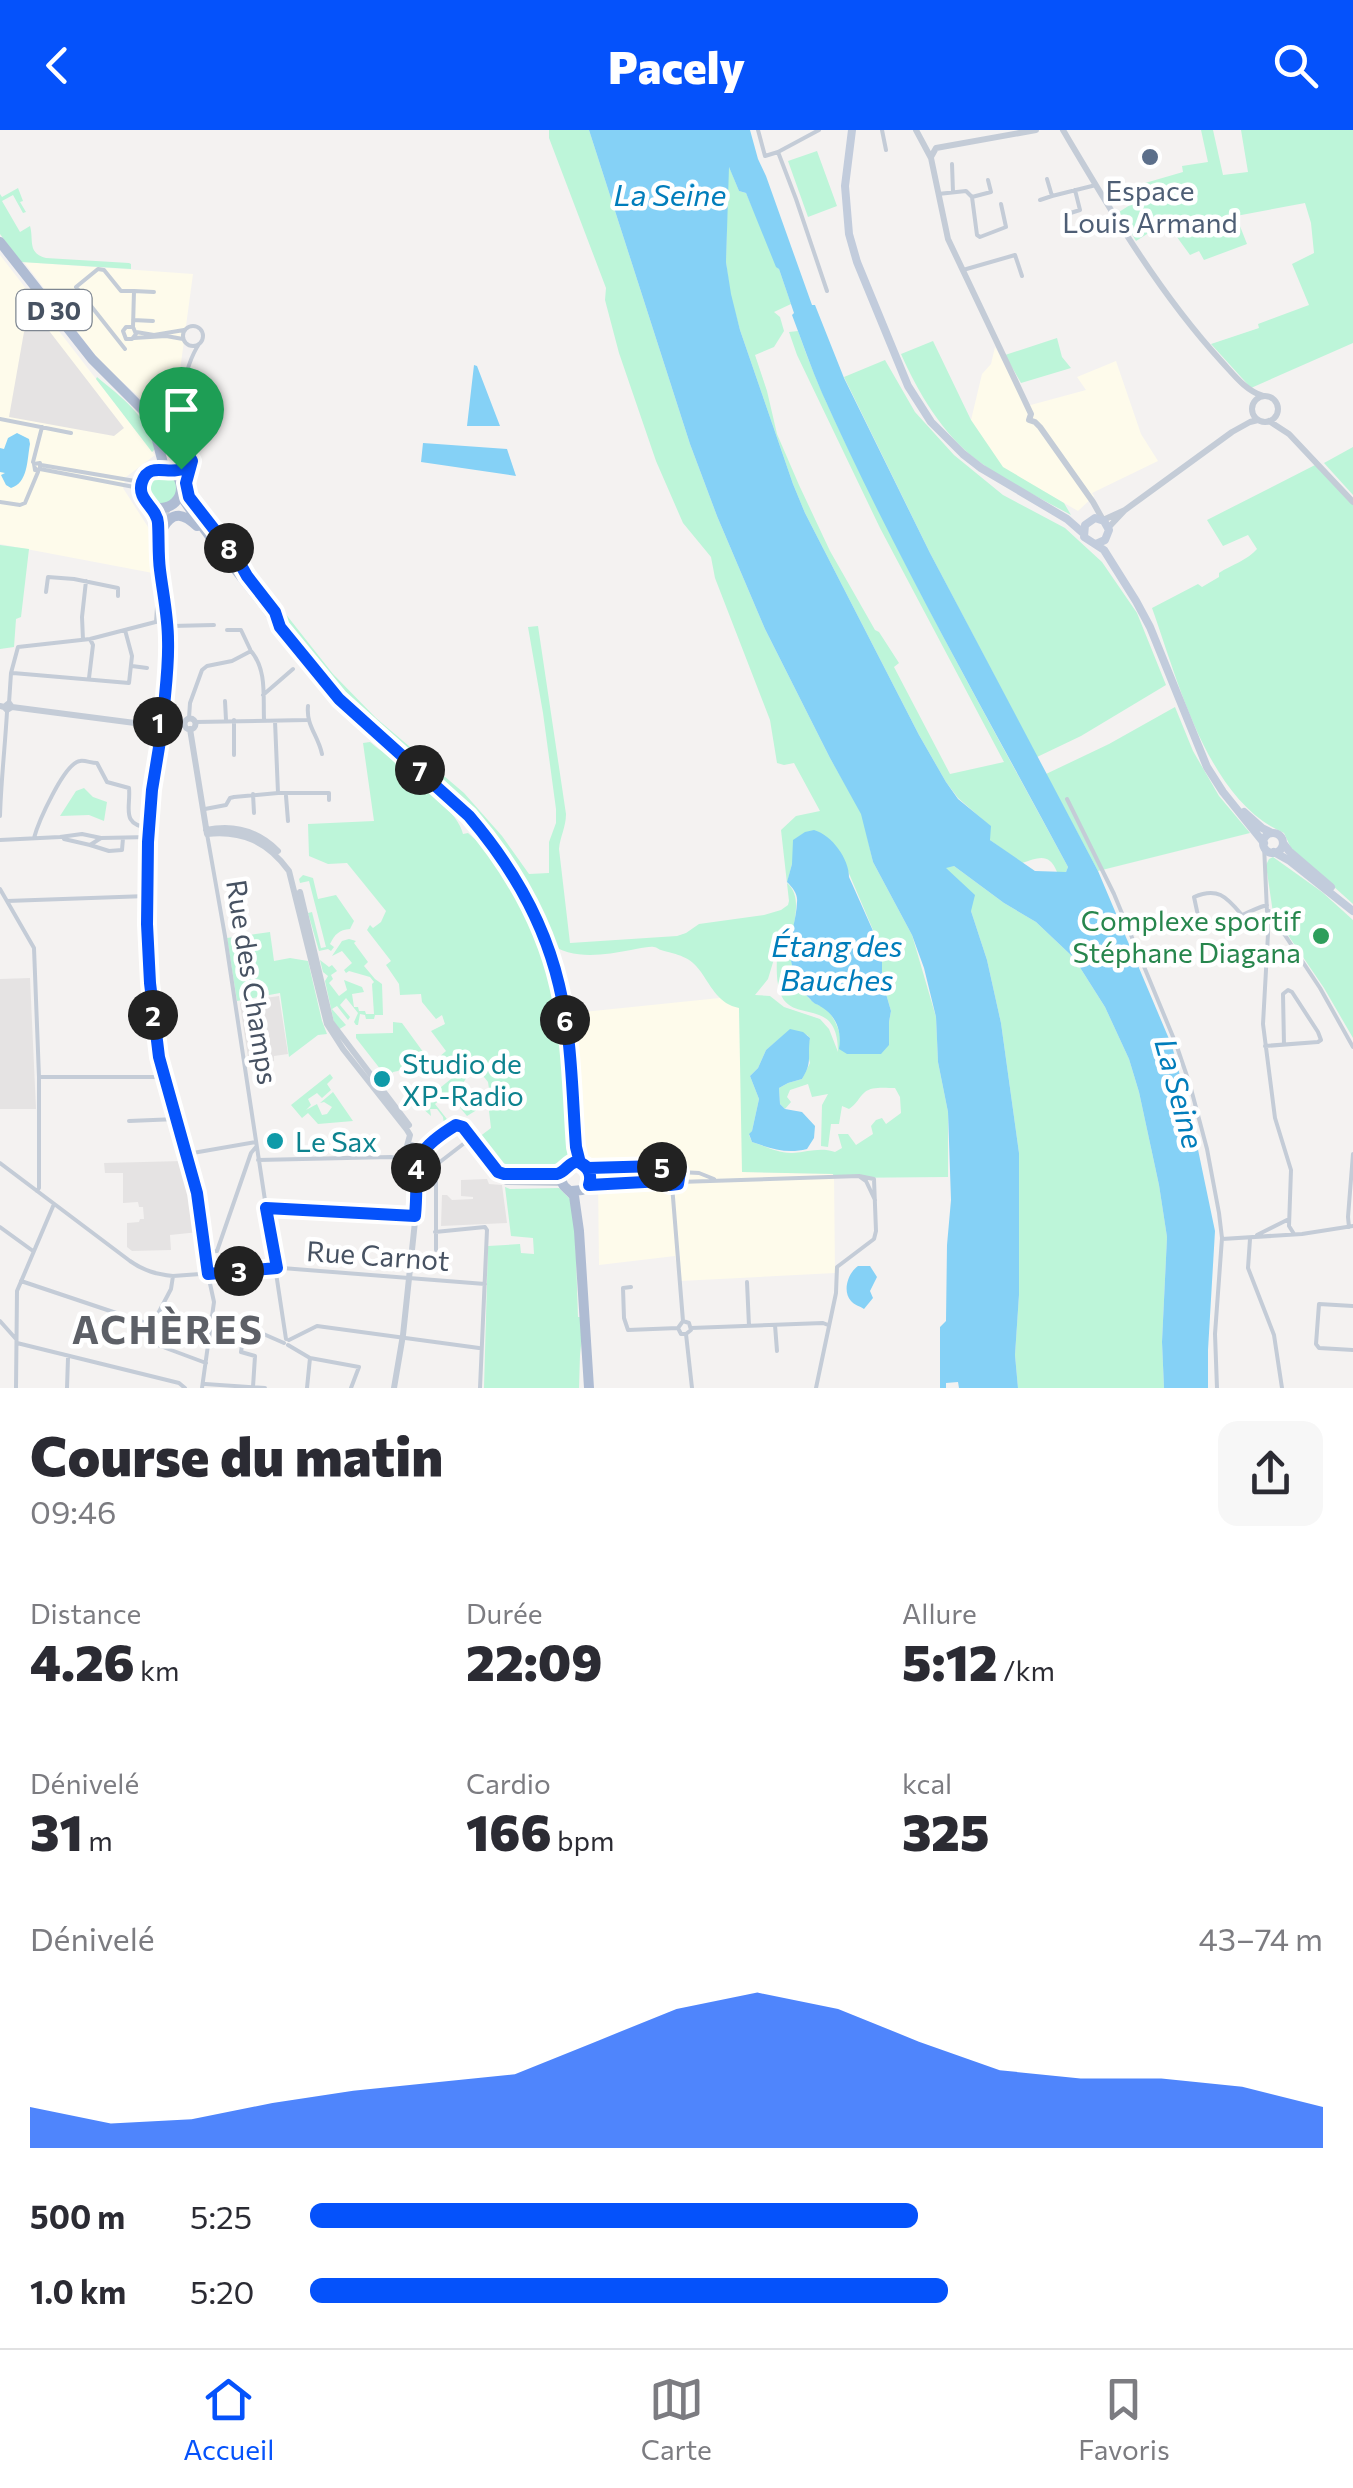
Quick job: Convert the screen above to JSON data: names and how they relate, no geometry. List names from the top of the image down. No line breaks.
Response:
{"streets":{"main road":["D 30"],"street":["Rue des Champs","Rue Carnot"]},"crossings":[["Rue des Champs","Rue Carnot"]],"districts":["ACHÈRES"],"water":["La Seine","Étang des Bauches"],"places":["Espace Louis Armand","Complexe sportif Stéphane Diagana","Studio de XP-Radio","Le Sax"],"page":{"header":"Pacely","pins":["8","1","7","2","6","5","4","3"],"heading":["Course du matin","09:46"],"stats":[["Distance","4.26 km"],["Durée","22:09"],["Allure","5:12 /km"],["Dénivelé","31 m"],["Cardio","166 bpm"],["kcal","325"]],"chart":["Dénivelé","43–74 m"],"list":[{"name":"500 m","note":"5:25"},{"name":"1.0 km","note":"5:20"}],"tabs":["Accueil","Carte","Favoris"]}}
